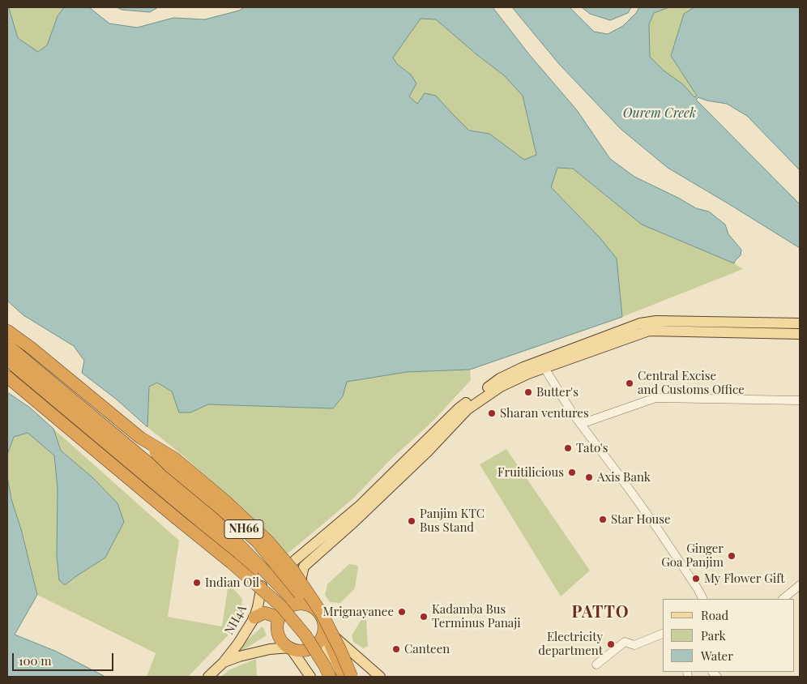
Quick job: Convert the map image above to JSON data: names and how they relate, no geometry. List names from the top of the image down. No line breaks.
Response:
{"streets":{"highway":["NH66"],"main road":["NH4A"]},"districts":["PATTO"],"water":["Ourem Creek"],"places":["Central Excise and Customs Office","Butter's","Sharan ventures","Tato's","Fruitilicious","Axis Bank","Star House","Panjim KTC Bus Stand","Ginger Goa Panjim","My Flower Gift","Indian Oil","Mrignayanee","Kadamba Bus Terminus Panaji","Electricity department","Canteen"],"legend":["Road","Park","Water"],"scale_bar":"100 m"}
